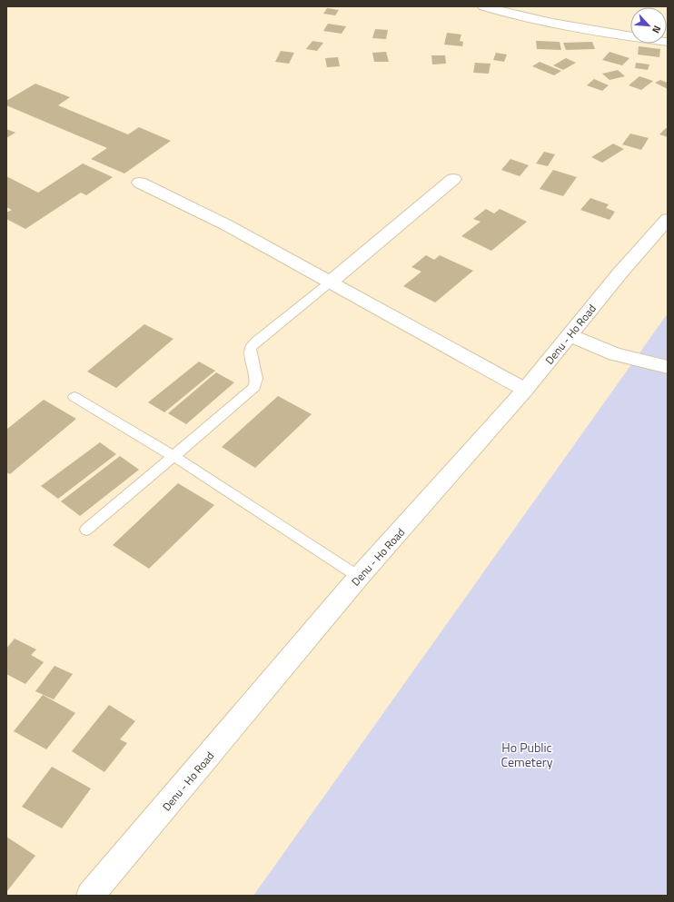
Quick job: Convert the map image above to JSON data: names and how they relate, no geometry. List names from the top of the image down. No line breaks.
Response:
{"streets":{"street":["Denu - Ho Road"]},"parks":["Ho Public Cemetery"],"north":"bottom right"}
